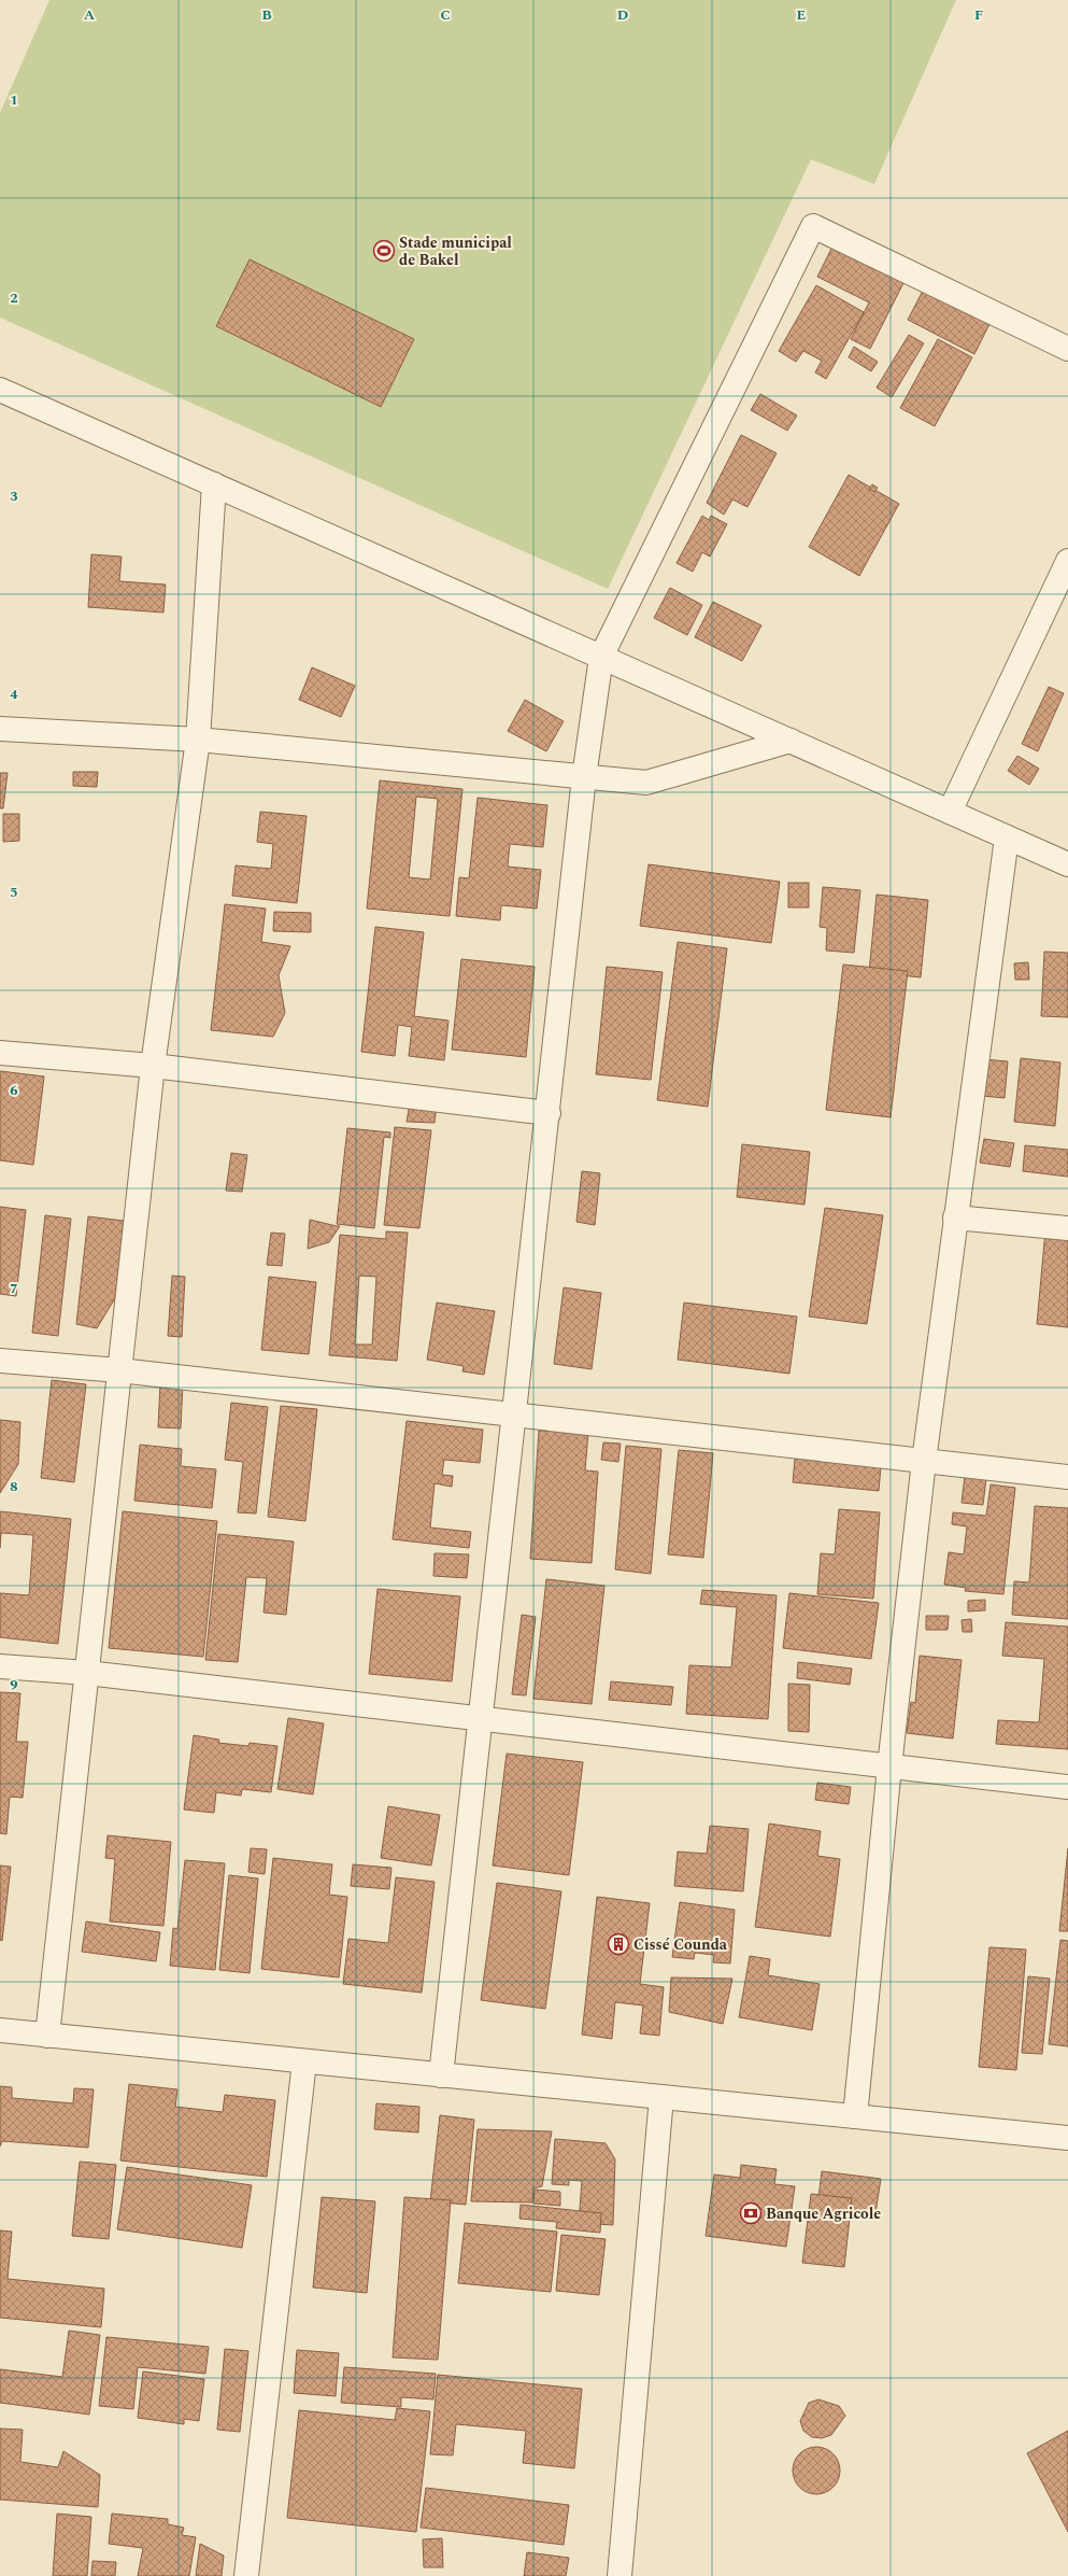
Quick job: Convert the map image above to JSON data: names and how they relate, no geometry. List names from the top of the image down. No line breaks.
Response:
{"places":{"sports":["Stade municipal de Bakel"],"building":["Cissé Counda"],"bank":["Banque Agricole"]},"grid":{"columns":["A","B","C","D","E","F"],"rows":["1","2","3","4","5","6","7","8","9"]}}
